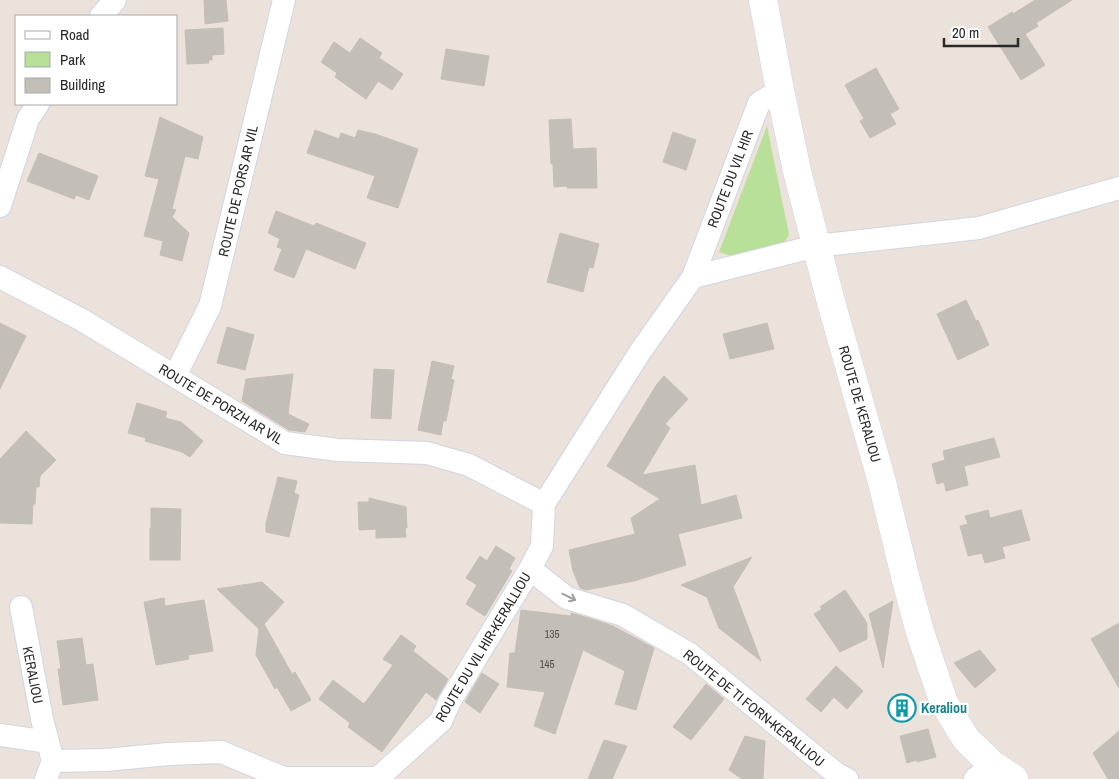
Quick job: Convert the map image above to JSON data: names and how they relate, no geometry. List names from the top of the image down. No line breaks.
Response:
{"streets":{"street":["ROUTE DU VIL HIR","ROUTE DE PORS AR VIL","ROUTE DE PORZH AR VIL","ROUTE DE KERALIOU","ROUTE DU VIL HIR-KERALLIOU","KERALIOU","ROUTE DE TI FORN-KERALLIOU"]},"crossings":[["ROUTE DU VIL HIR","ROUTE DE KERALIOU"],["ROUTE DU VIL HIR","ROUTE DU VIL HIR-KERALLIOU"],["ROUTE DE PORS AR VIL","ROUTE DE PORZH AR VIL"],["ROUTE DE PORZH AR VIL","ROUTE DU VIL HIR-KERALLIOU"],["ROUTE DU VIL HIR-KERALLIOU","KERALIOU"],["ROUTE DU VIL HIR-KERALLIOU","ROUTE DE TI FORN-KERALLIOU"]],"one_way":["ROUTE DE TI FORN-KERALLIOU"],"places":{"building":["Keraliou"]},"house_numbers":["135","145"],"legend":["Road","Park","Building"],"scale_bar":"20 m"}
